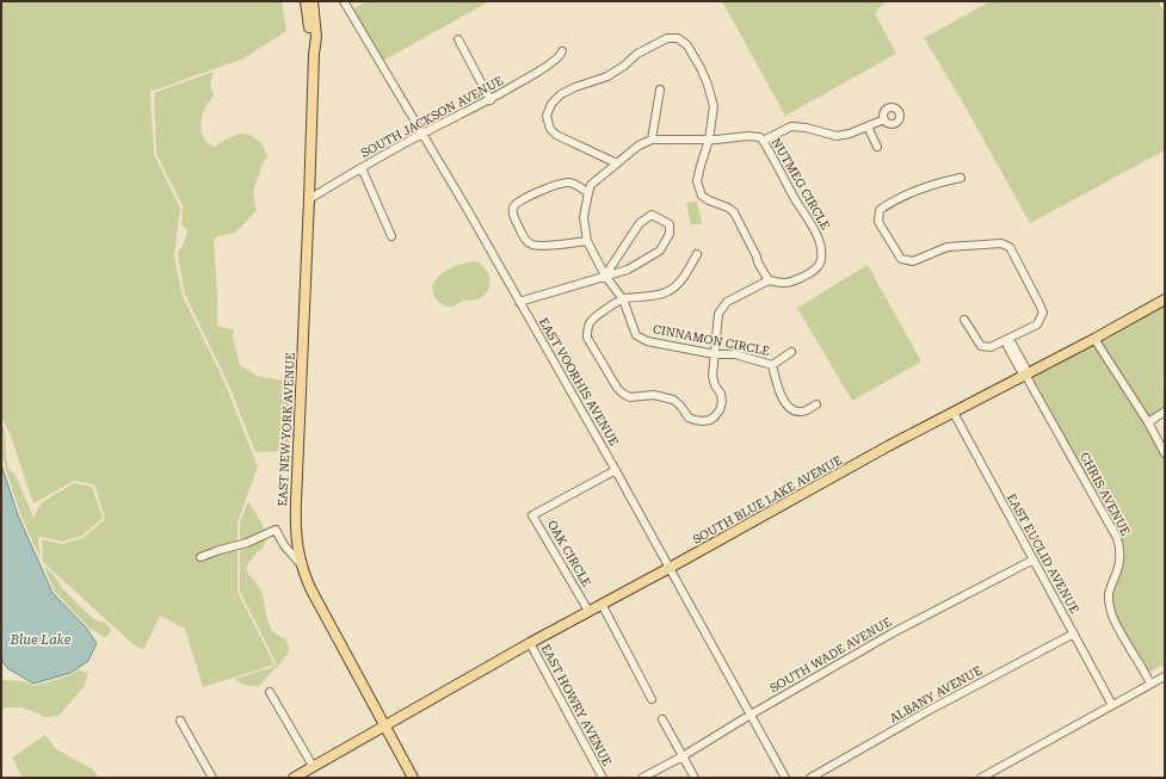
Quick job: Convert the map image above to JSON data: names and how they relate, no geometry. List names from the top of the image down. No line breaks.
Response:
{"streets":{"main road":["EAST NEW YORK AVENUE","SOUTH BLUE LAKE AVENUE"],"street":["SOUTH JACKSON AVENUE","NUTMEG CIRCLE","CINNAMON CIRCLE","EAST VOORHIS AVENUE","CHRIS AVENUE","OAK CIRCLE","EAST EUCLID AVENUE","SOUTH WADE AVENUE","ALBANY AVENUE","EAST HOWRY AVENUE"]},"crossings":[["SOUTH JACKSON AVENUE","EAST VOORHIS AVENUE"],["SOUTH JACKSON AVENUE","EAST NEW YORK AVENUE"],["EAST VOORHIS AVENUE","SOUTH BLUE LAKE AVENUE"],["EAST VOORHIS AVENUE","OAK CIRCLE"],["EAST VOORHIS AVENUE","SOUTH WADE AVENUE"],["EAST NEW YORK AVENUE","SOUTH BLUE LAKE AVENUE"],["CHRIS AVENUE","SOUTH BLUE LAKE AVENUE"],["SOUTH BLUE LAKE AVENUE","OAK CIRCLE"],["SOUTH BLUE LAKE AVENUE","EAST EUCLID AVENUE"],["SOUTH BLUE LAKE AVENUE","EAST HOWRY AVENUE"],["EAST EUCLID AVENUE","SOUTH WADE AVENUE"],["EAST EUCLID AVENUE","ALBANY AVENUE"]],"water":["Blue Lake"]}
